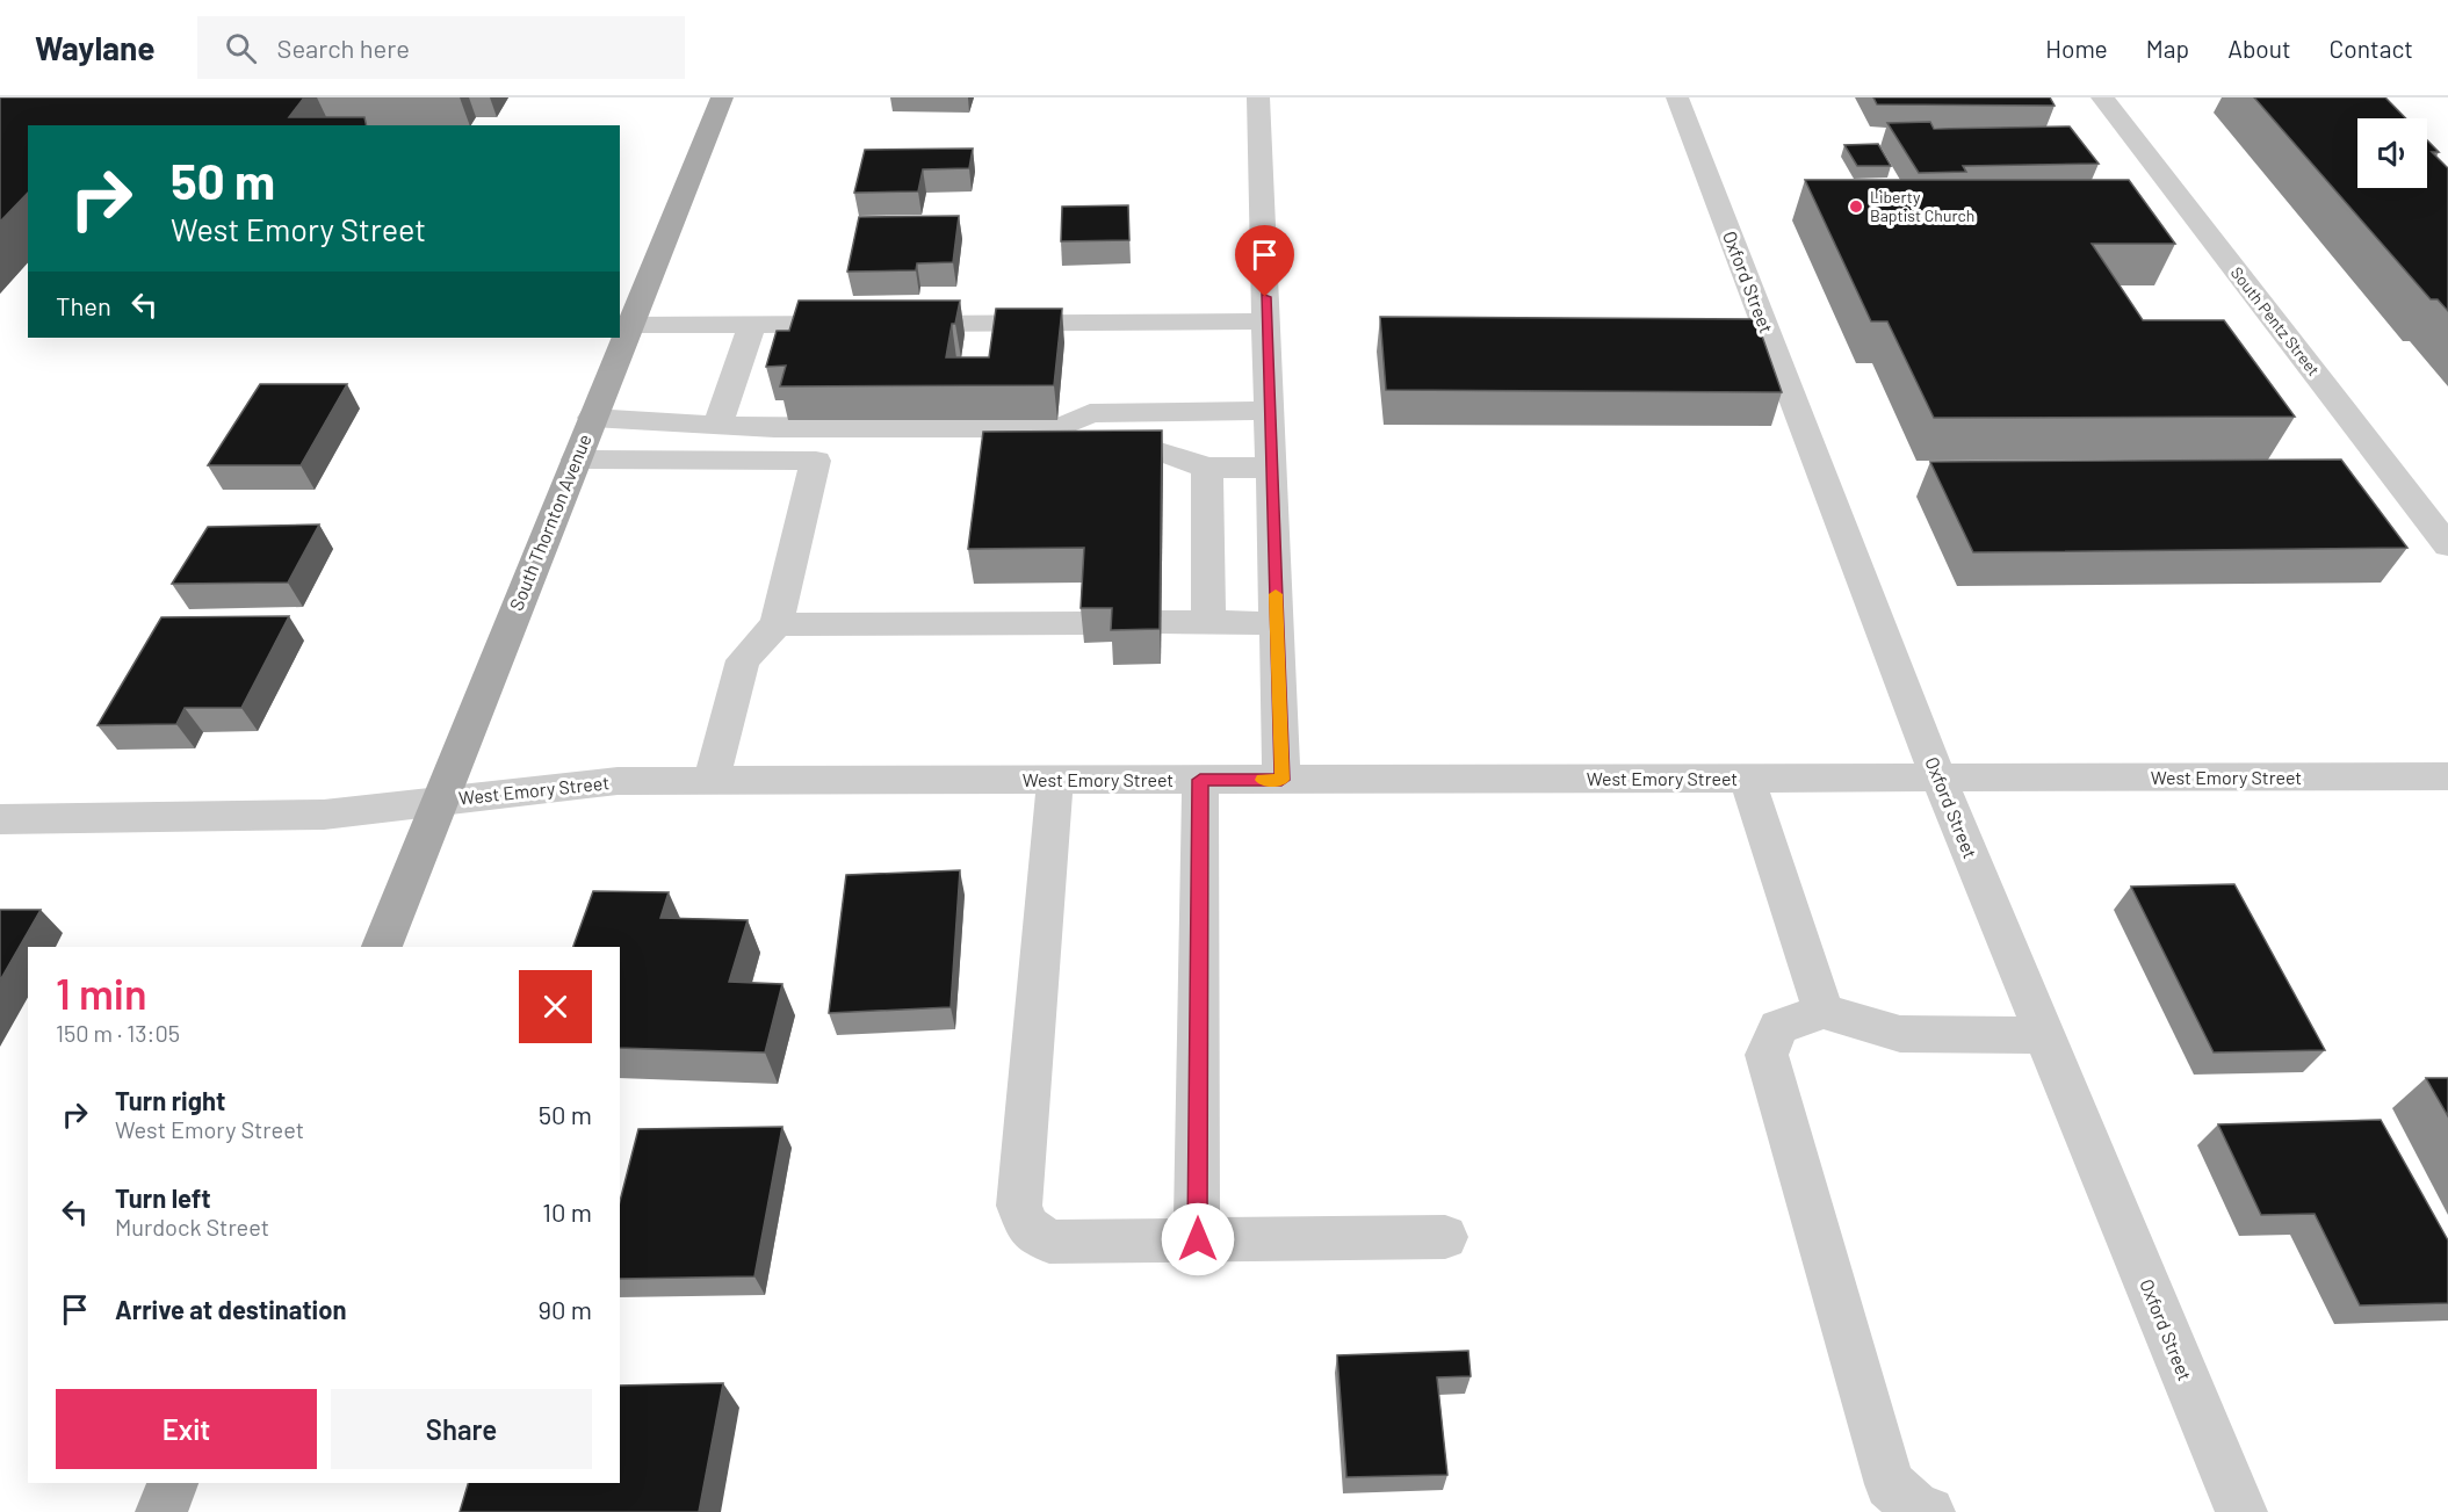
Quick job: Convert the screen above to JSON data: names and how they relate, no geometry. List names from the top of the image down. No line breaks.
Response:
{"streets":{"main road":["South Thornton Avenue"],"street":["Oxford Street","South Pentz Street","West Emory Street"]},"crossings":[["Oxford Street","West Emory Street"],["South Thornton Avenue","West Emory Street"]],"places":["Liberty Baptist Church"],"page":{"header":"Waylane","search":"Search here","nav":["Home","Map","About","Contact"],"turn":["50 m","West Emory Street"],"then":"Then","heading":["1 min","150 m · 13:05"],"list":[{"name":"Turn right","note":"West Emory Street","value":"50 m"},{"name":"Turn left","note":"Murdock Street","value":"10 m"},{"name":"Arrive at destination","value":"90 m"}],"buttons":["Exit","Share"]}}
